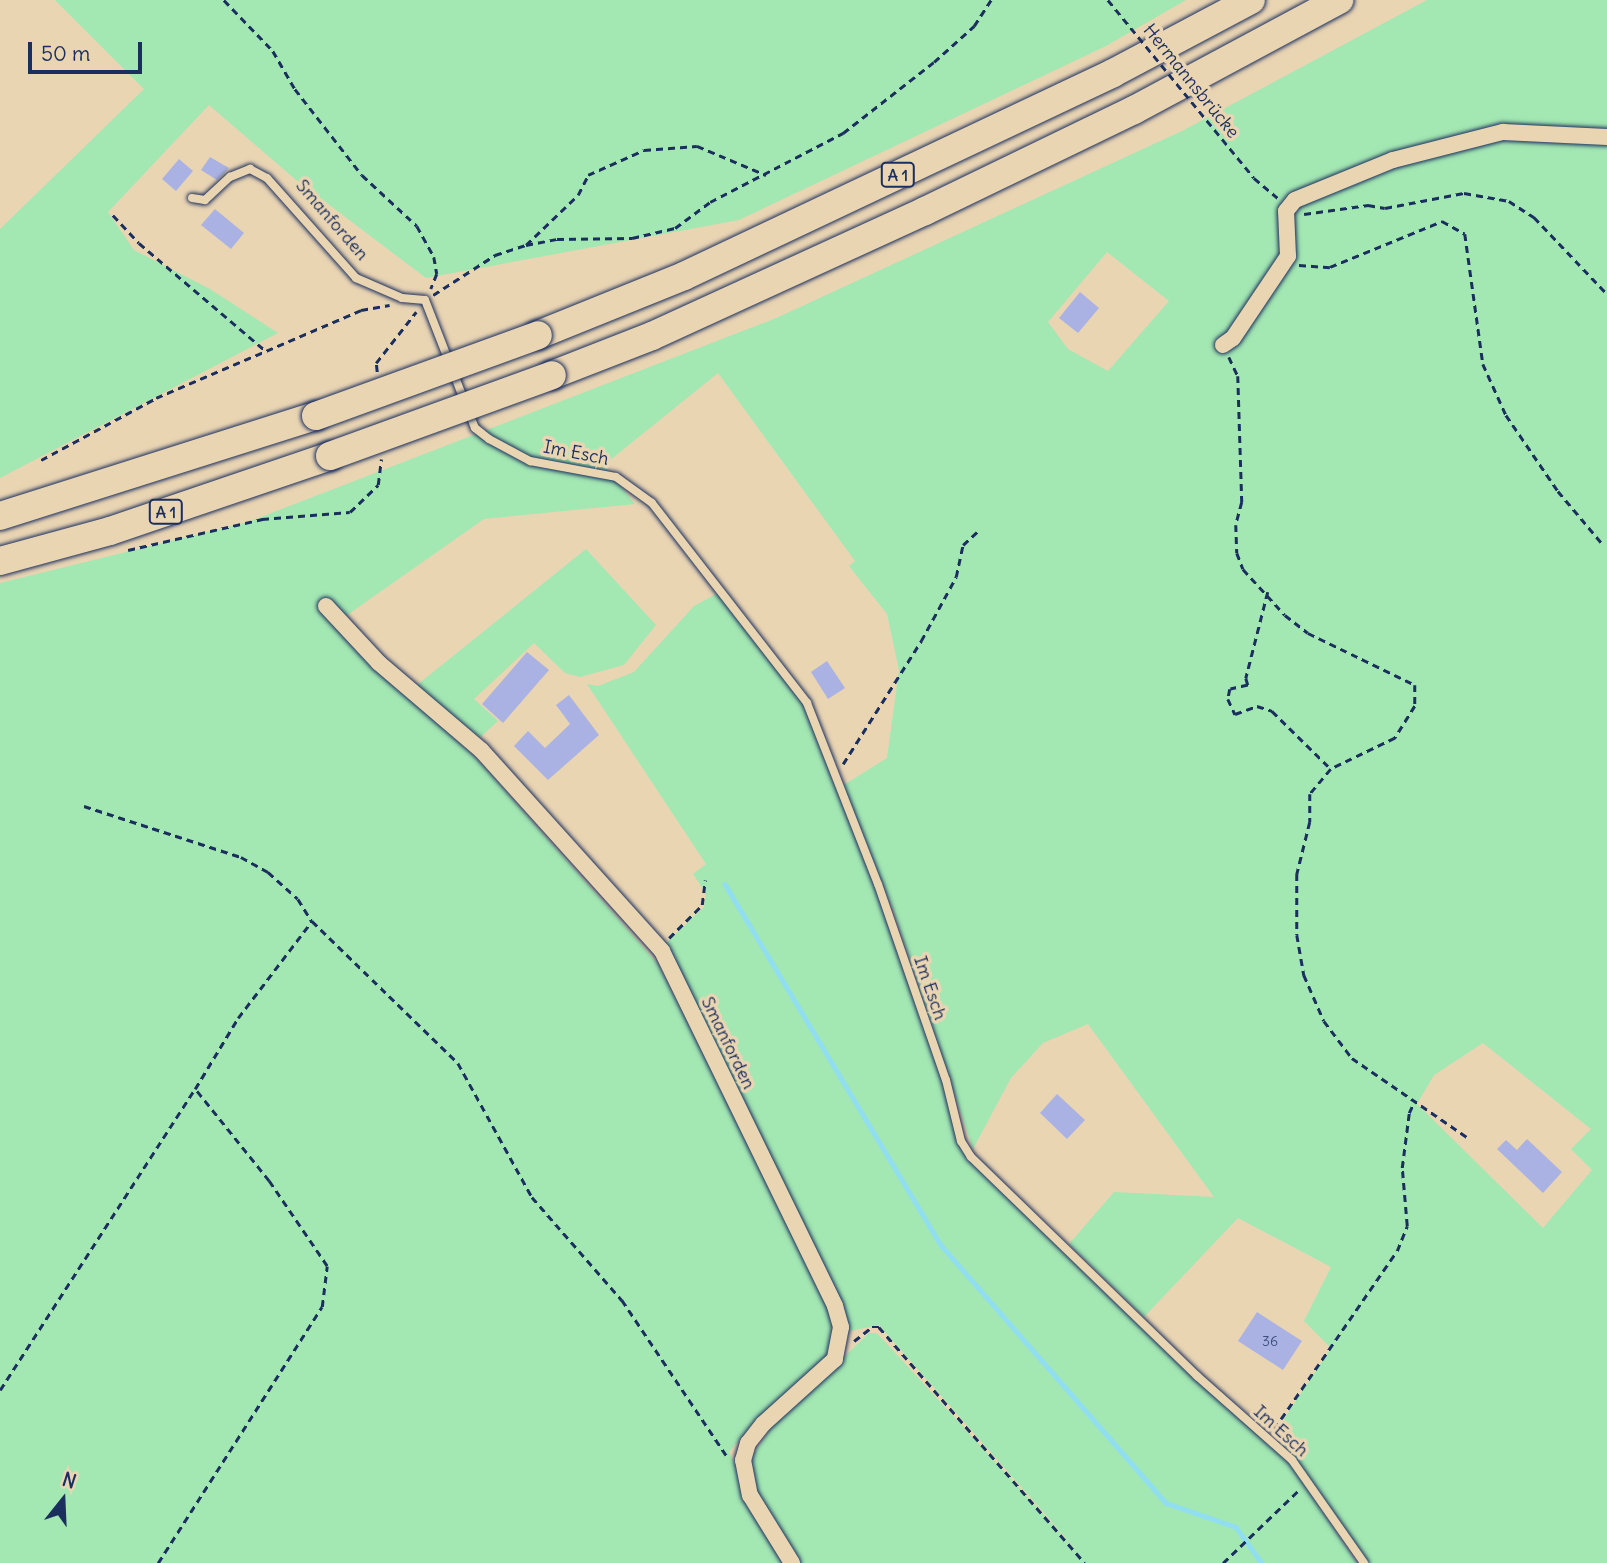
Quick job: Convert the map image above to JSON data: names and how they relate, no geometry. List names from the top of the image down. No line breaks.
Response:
{"streets":{"highway":["A 1"],"street":["Smanforden"],"lane":["Im Esch"],"path":["Hermannsbrücke"]},"crossings":[["Smanforden","Im Esch"]],"house_numbers":["36"],"scale_bar":"50 m","north":"top"}
